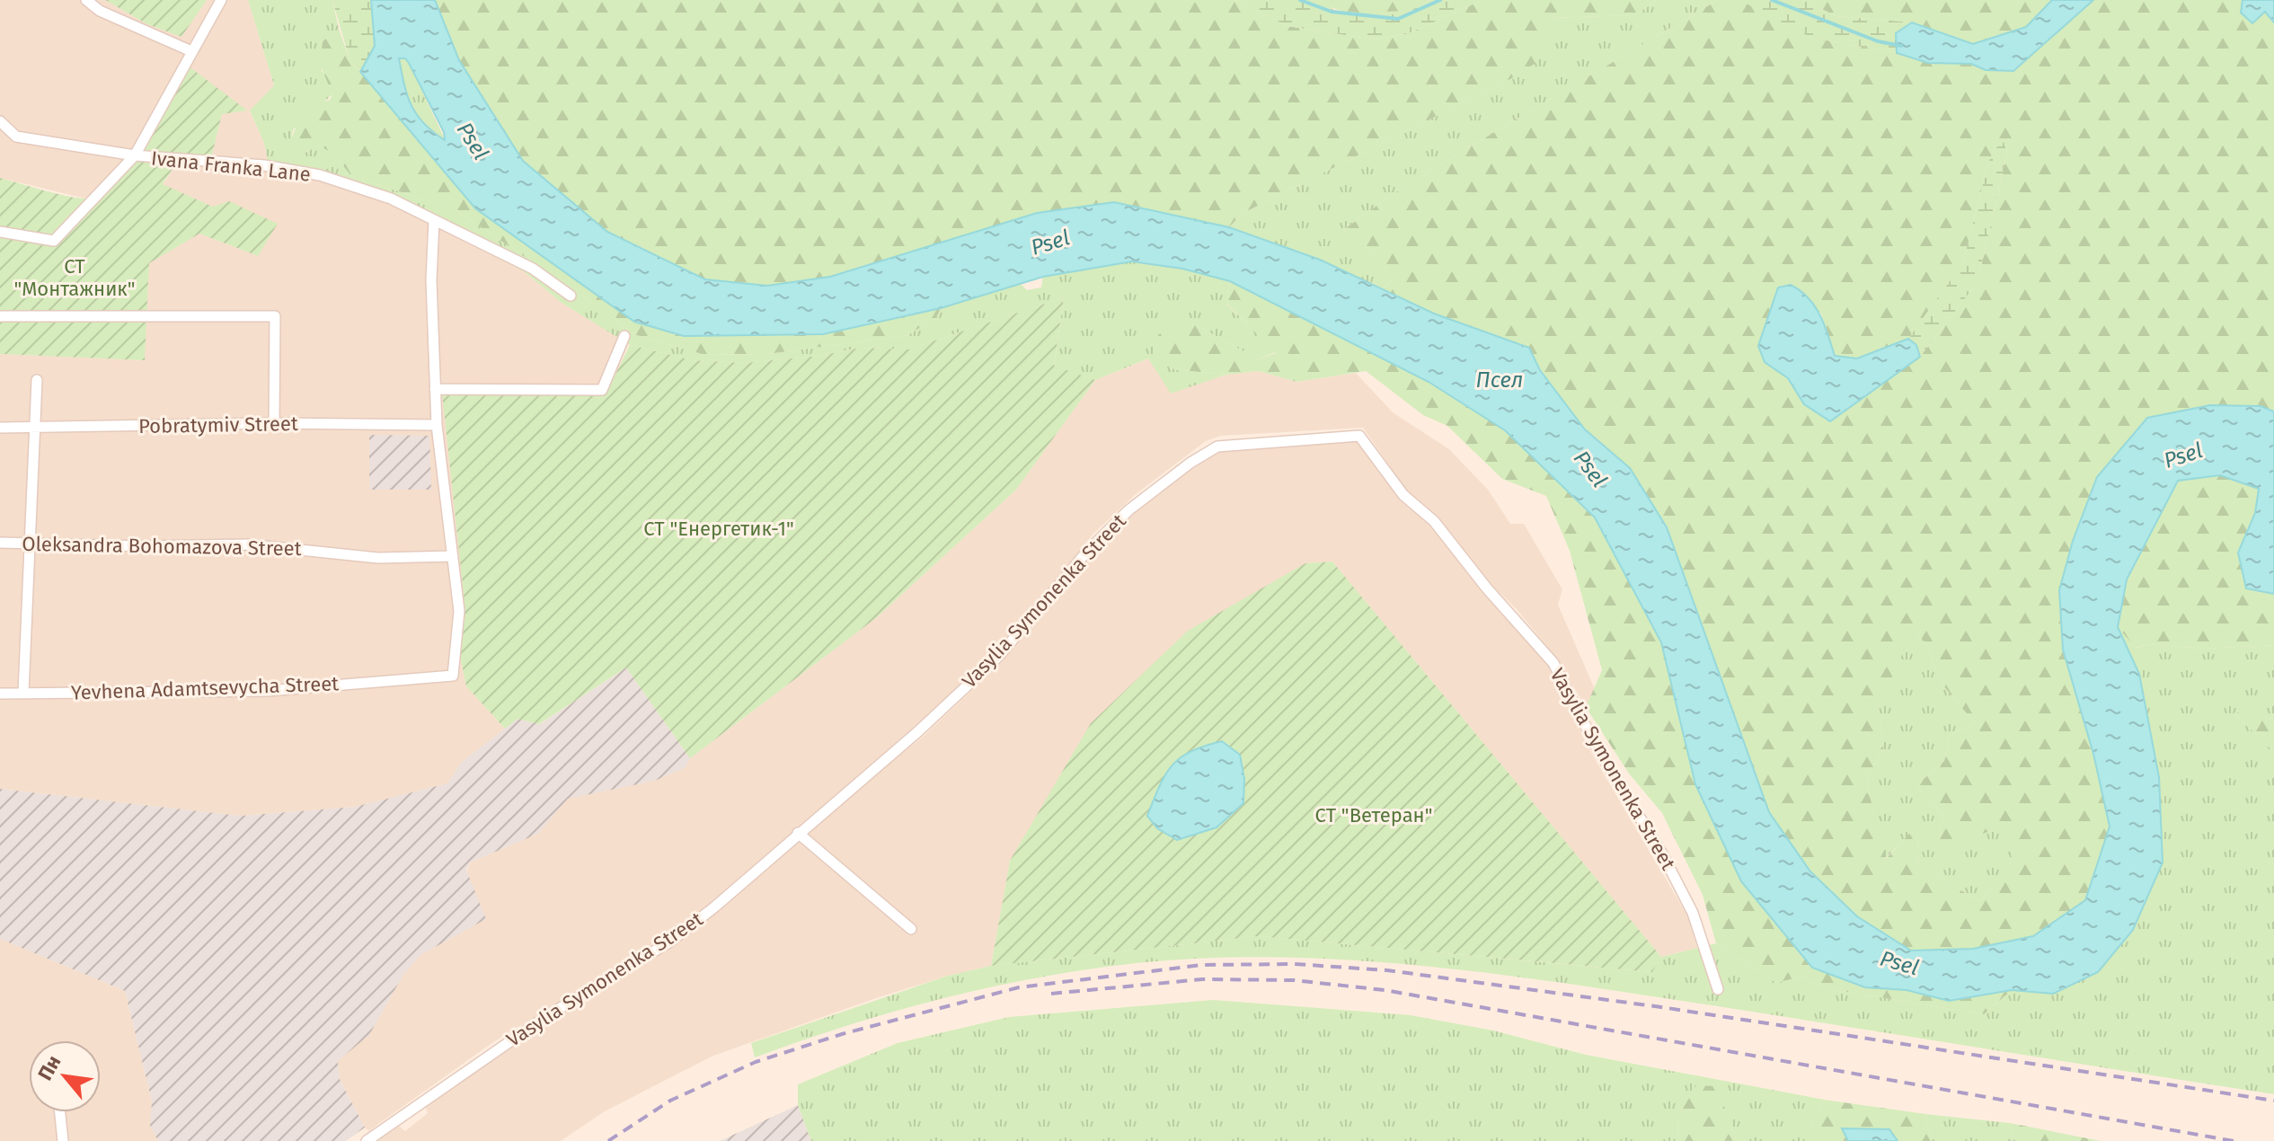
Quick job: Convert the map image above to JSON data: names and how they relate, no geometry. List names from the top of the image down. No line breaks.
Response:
{"streets":{"street":["Ivana Franka Lane","Pobratymiv Street","Oleksandra Bohomazova Street","Vasylia Symonenka Street","Yevhena Adamtsevycha Street"]},"crossings":[["Oleksandra Bohomazova Street","Yevhena Adamtsevycha Street"]],"water":["Psel","Псел"],"parks":["СТ \"Монтажник\"","СТ \"Енергетик-1\"","СТ \"Ветеран\""],"north":"top left"}
